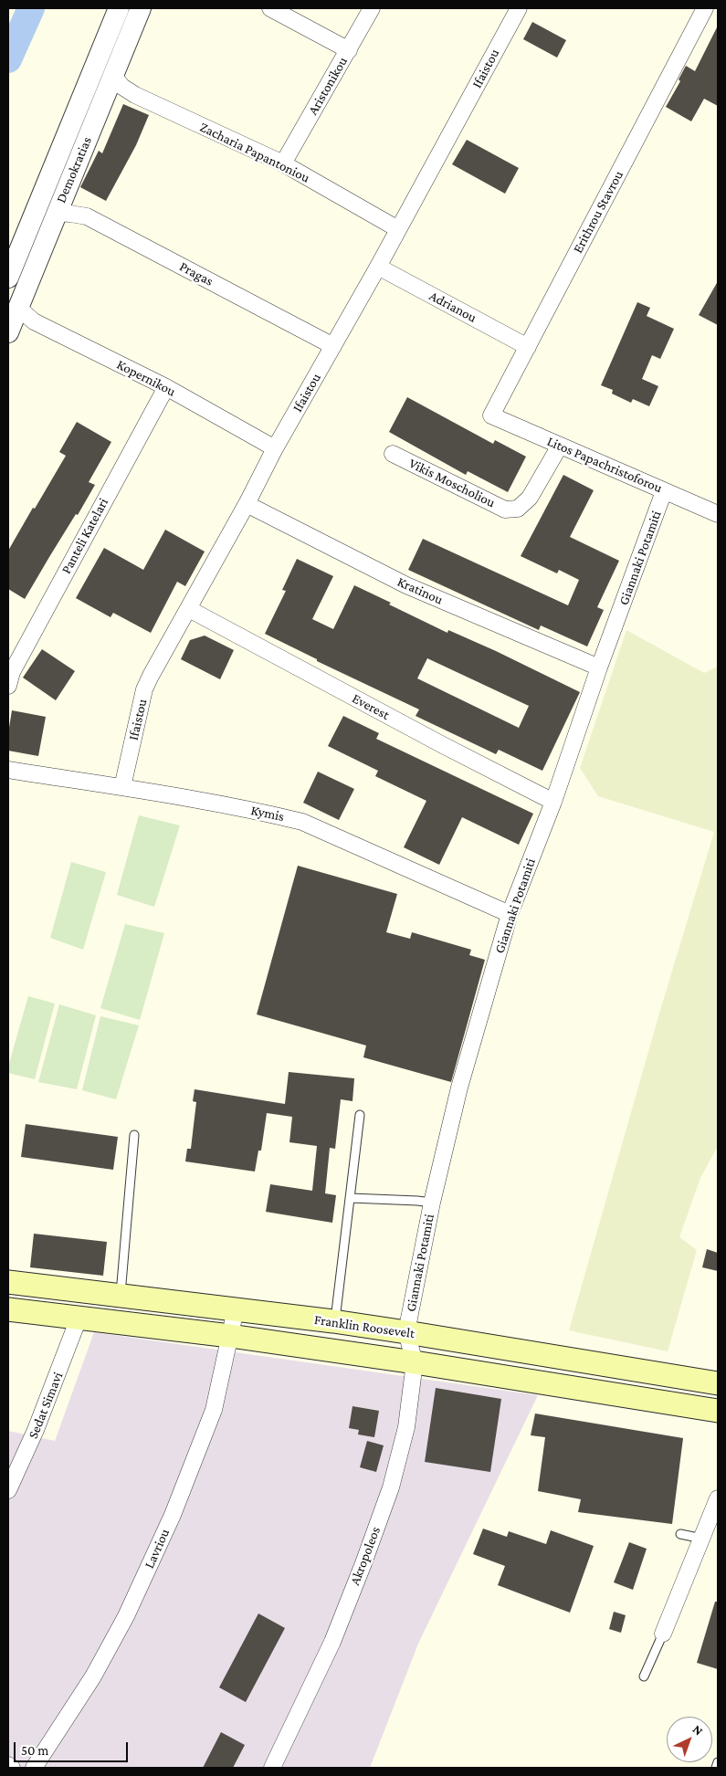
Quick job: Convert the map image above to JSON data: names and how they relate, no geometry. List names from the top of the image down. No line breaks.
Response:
{"streets":{"main road":["Franklin Roosevelt"],"street":["Ifaistou","Aristonikou","Zacharia Papantoniou","Demokratias","Erithrou Stavrou","Pragas","Adrianou","Kopernikou","Litos Papachristoforou","Vikis Moscholiou","Panteli Katelari","Giannaki Potamiti","Kratinou","Everest","Kymis","Sedat Simavi","Lavriou","Akropoleos"]},"crossings":[["Ifaistou","Zacharia Papantoniou"],["Ifaistou","Pragas"],["Ifaistou","Adrianou"],["Ifaistou","Kopernikou"],["Ifaistou","Kratinou"],["Ifaistou","Everest"],["Ifaistou","Kymis"],["Aristonikou","Zacharia Papantoniou"],["Zacharia Papantoniou","Demokratias"],["Demokratias","Pragas"],["Demokratias","Kopernikou"],["Erithrou Stavrou","Adrianou"],["Erithrou Stavrou","Litos Papachristoforou"],["Kopernikou","Panteli Katelari"],["Litos Papachristoforou","Vikis Moscholiou"],["Litos Papachristoforou","Giannaki Potamiti"],["Giannaki Potamiti","Kratinou"],["Giannaki Potamiti","Everest"],["Giannaki Potamiti","Kymis"],["Giannaki Potamiti","Franklin Roosevelt"],["Giannaki Potamiti","Akropoleos"],["Franklin Roosevelt","Sedat Simavi"],["Franklin Roosevelt","Lavriou"],["Franklin Roosevelt","Akropoleos"]],"scale_bar":"50 m","north":"top right"}
